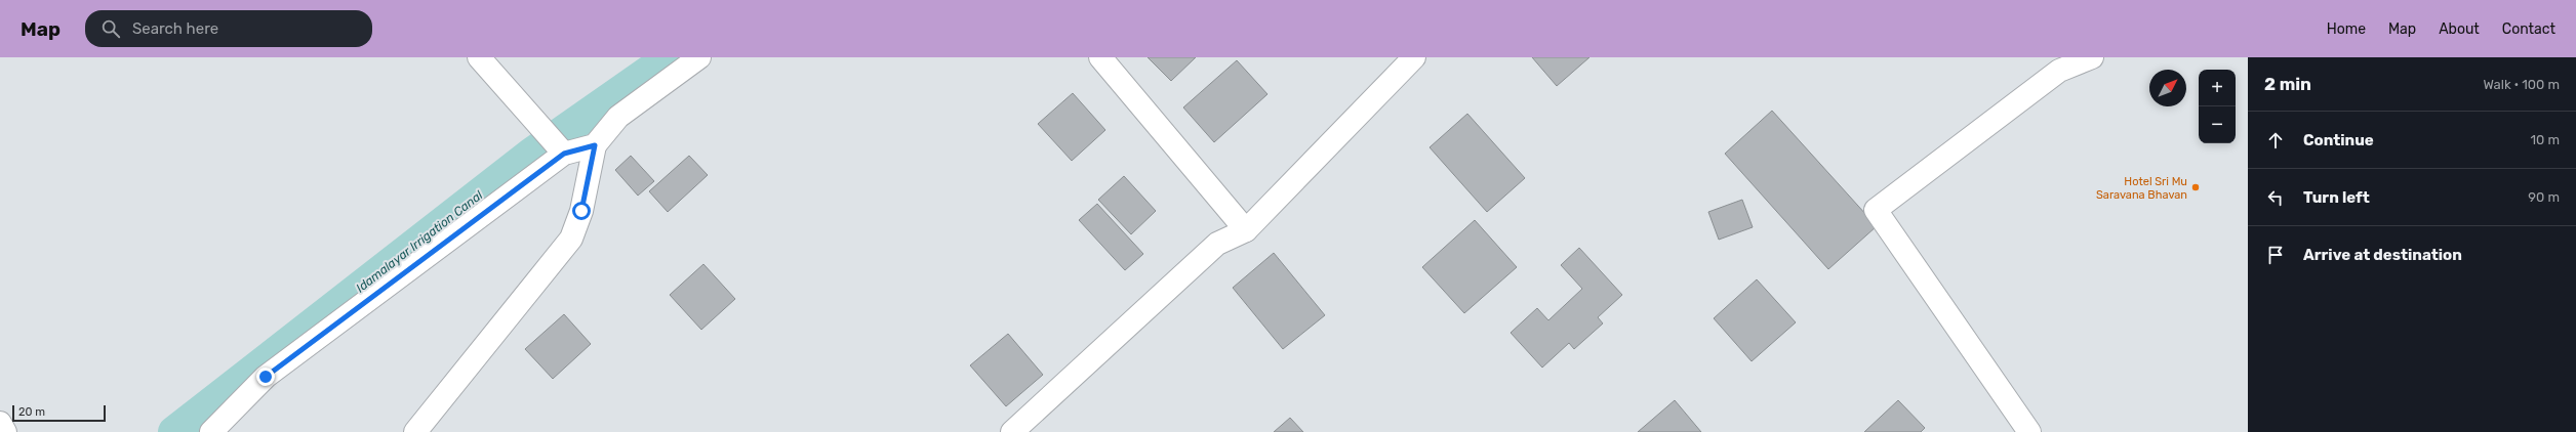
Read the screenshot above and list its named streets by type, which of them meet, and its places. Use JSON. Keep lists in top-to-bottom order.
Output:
{
  "water": ["Idamalayar Irrigation Canal"],
  "places": ["Hotel Sri Mu Saravana Bhavan"],
  "scale_bar": "20 m",
  "north": "top right",
  "page": {
    "header": "Map",
    "search": "Search here",
    "nav": [
      "Home",
      "Map",
      "About",
      "Contact"
    ],
    "heading": ["2 min", "Walk · 100 m"],
    "map_buttons": ["+", "−"],
    "list": [
      ["Continue", "10 m"],
      ["Turn left", "90 m"],
      "Arrive at destination"
    ],
    "scale": "20 m"
  }
}
